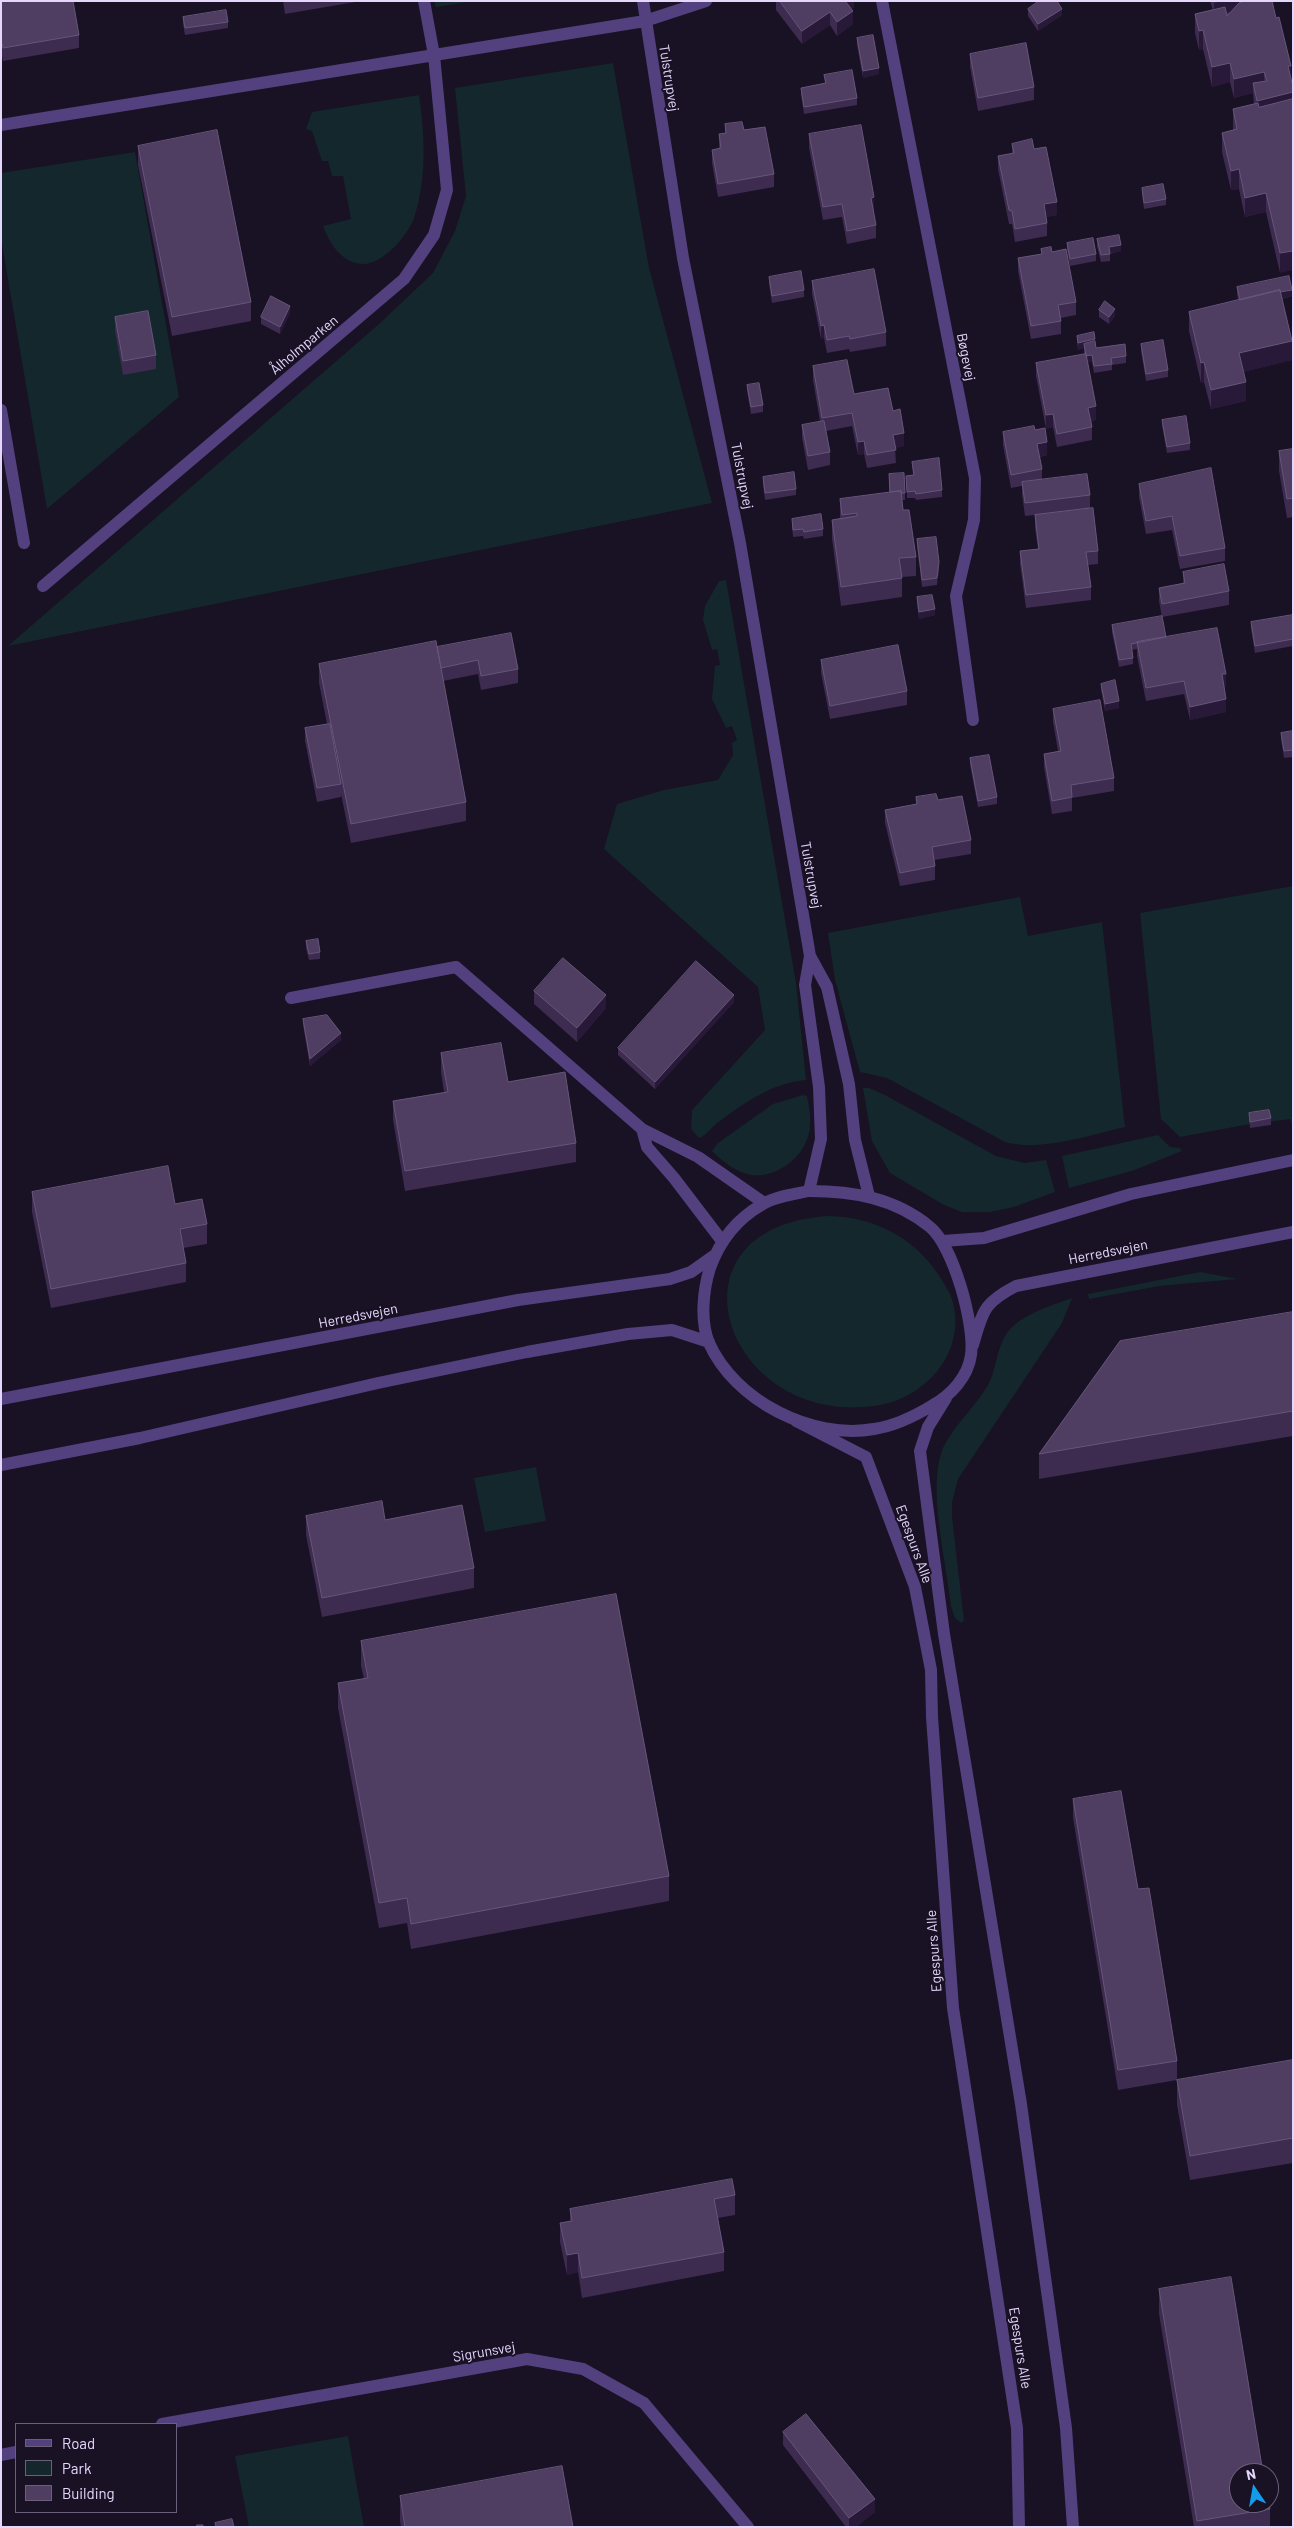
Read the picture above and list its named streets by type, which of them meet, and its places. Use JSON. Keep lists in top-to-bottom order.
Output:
{
  "streets": {
    "street": [
      "Tulstrupvej",
      "Ålholmparken",
      "Bøgevej",
      "Herredsvejen",
      "Egespurs Alle",
      "Sigrunsvej"
    ]
  },
  "crossings": [
    ["Herredsvejen", "Egespurs Alle"]
  ],
  "legend": ["Road", "Park", "Building"],
  "north": "top"
}
